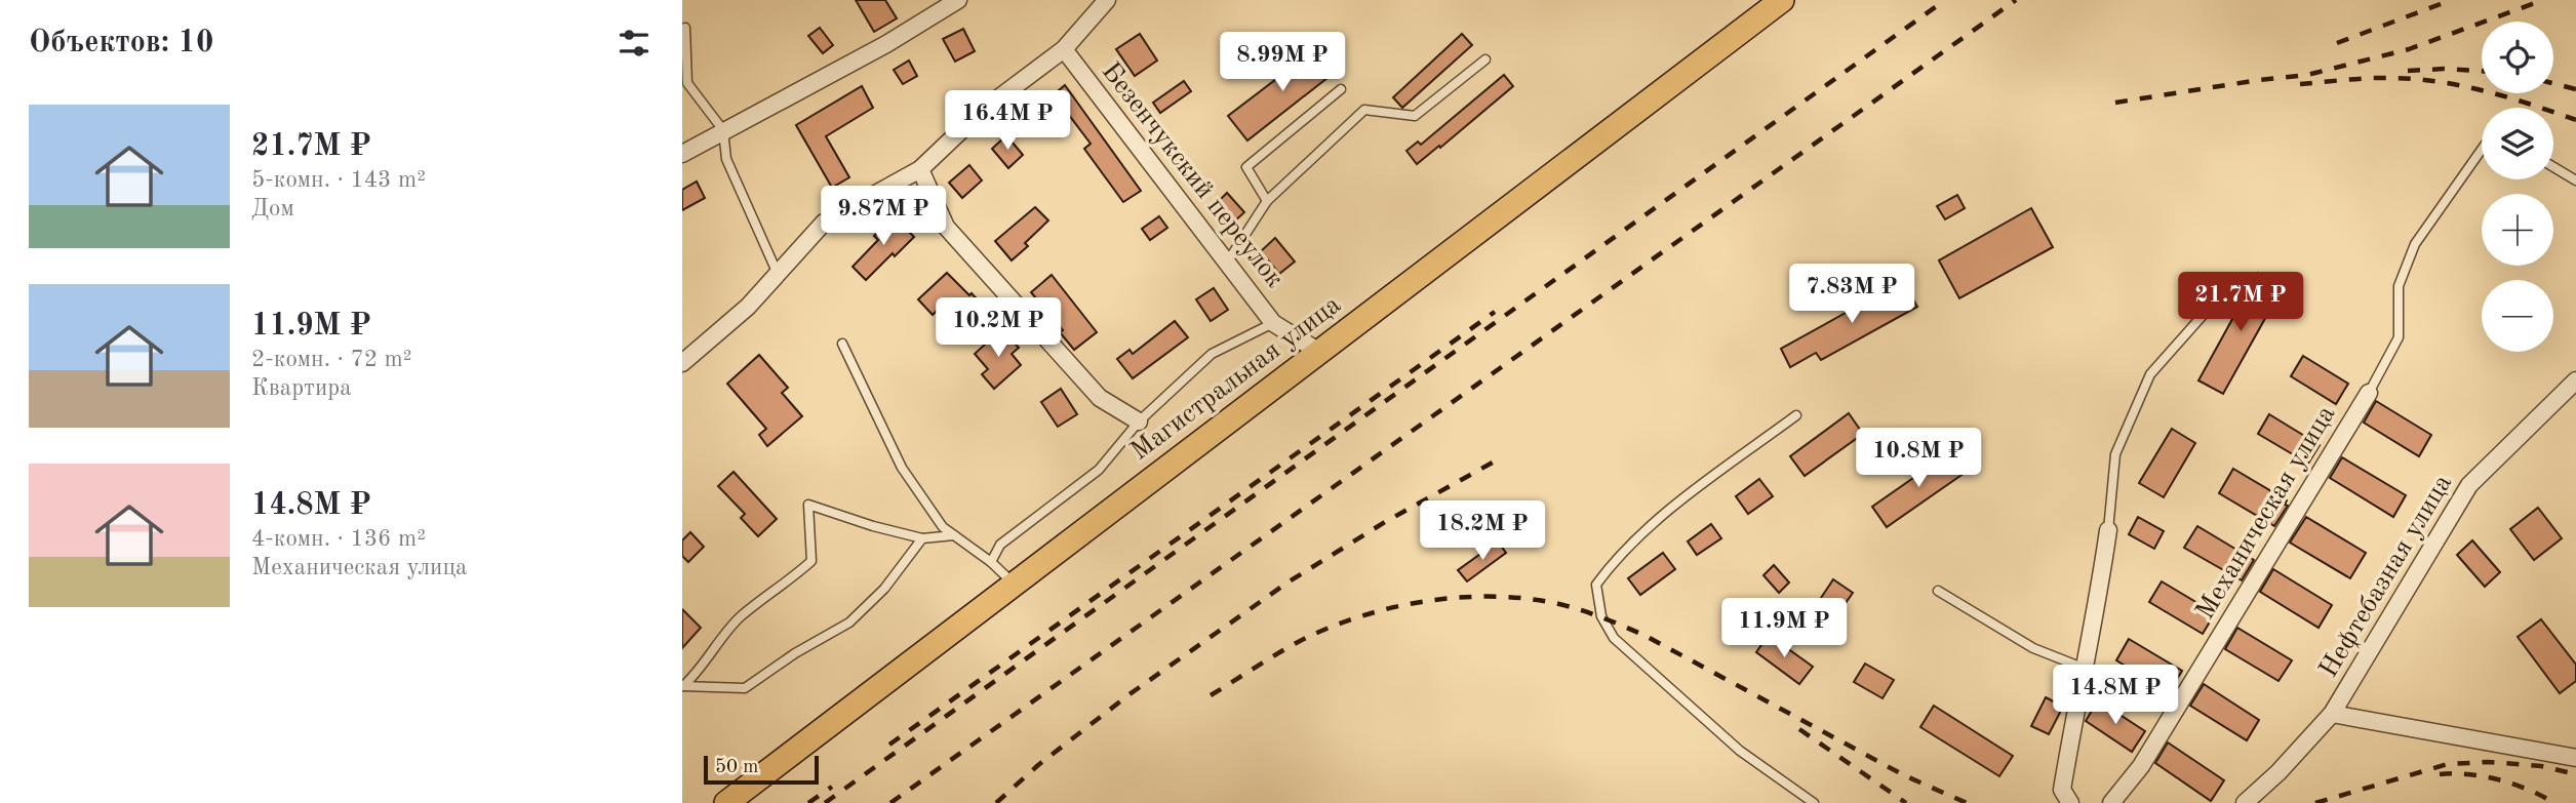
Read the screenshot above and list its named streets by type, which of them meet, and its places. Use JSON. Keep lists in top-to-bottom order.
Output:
{
  "streets": {
    "main road": ["Магистральная улица"],
    "street": ["Безенчукский переулок", "Механическая улица", "Нефтебазная улица"]
  },
  "crossings": [
    ["Безенчукский переулок", "Магистральная улица"]
  ],
  "scale_bar": "50 m",
  "page": {
    "heading": "Объектов: 10",
    "map_buttons": ["+", "−"],
    "price": [
      "8.99M ₽",
      "16.4M ₽",
      "9.87M ₽",
      "7.83M ₽",
      "21.7M ₽",
      "10.2M ₽",
      "10.8M ₽",
      "18.2M ₽",
      "11.9M ₽",
      "14.8M ₽"
    ],
    "list": [
      {
        "name": "21.7M ₽",
        "note": "5-комн. · 143 m² · Дом"
      },
      {
        "name": "11.9M ₽",
        "note": "2-комн. · 72 m² · Квартира"
      },
      {
        "name": "14.8M ₽",
        "note": "4-комн. · 136 m² · Механическая улица"
      }
    ],
    "scale": "50 m"
  }
}
